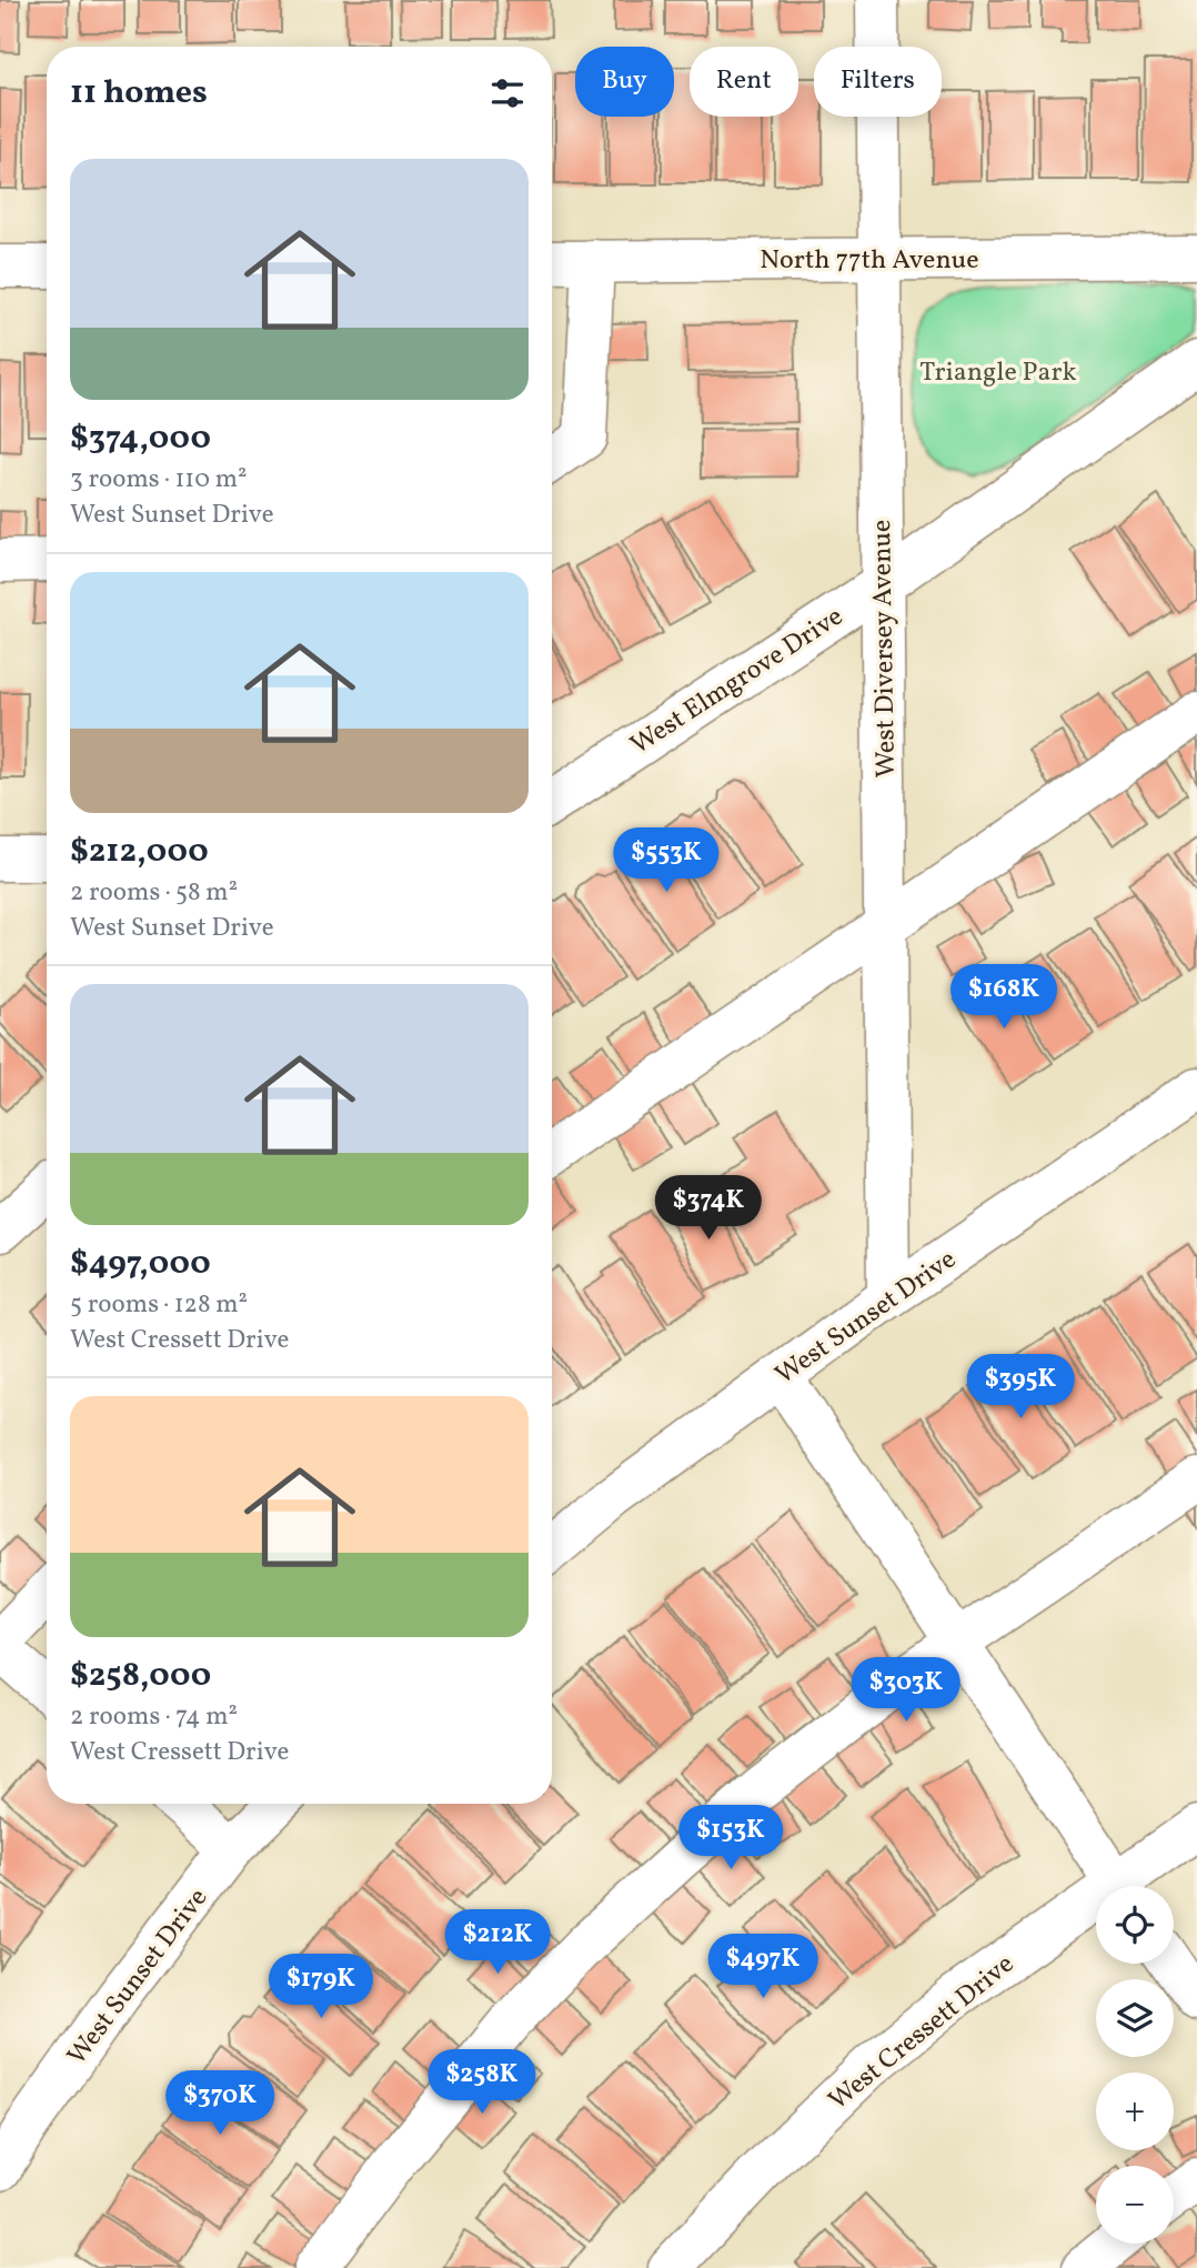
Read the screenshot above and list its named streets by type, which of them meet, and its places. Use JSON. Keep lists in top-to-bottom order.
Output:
{
  "streets": {
    "street": [
      "North 77th Avenue",
      "West Diversey Avenue",
      "West Elmgrove Drive",
      "West Sunset Drive",
      "West Cressett Drive"
    ]
  },
  "crossings": [
    ["North 77th Avenue", "West Diversey Avenue"],
    ["West Diversey Avenue", "West Elmgrove Drive"],
    ["West Diversey Avenue", "West Sunset Drive"]
  ],
  "parks": ["Triangle Park"],
  "page": {
    "chip": ["Buy", "Rent", "Filters"],
    "heading": "11 homes",
    "list": [
      {
        "name": "$374,000",
        "note": "3 rooms · 110 m² · West Sunset Drive"
      },
      {
        "name": "$212,000",
        "note": "2 rooms · 58 m² · West Sunset Drive"
      },
      {
        "name": "$497,000",
        "note": "5 rooms · 128 m² · West Cressett Drive"
      },
      {
        "name": "$258,000",
        "note": "2 rooms · 74 m² · West Cressett Drive"
      }
    ],
    "price": [
      "$553K",
      "$168K",
      "$374K",
      "$395K",
      "$303K",
      "$153K",
      "$212K",
      "$497K",
      "$179K",
      "$258K",
      "$370K"
    ],
    "map_buttons": ["+", "−"]
  }
}
